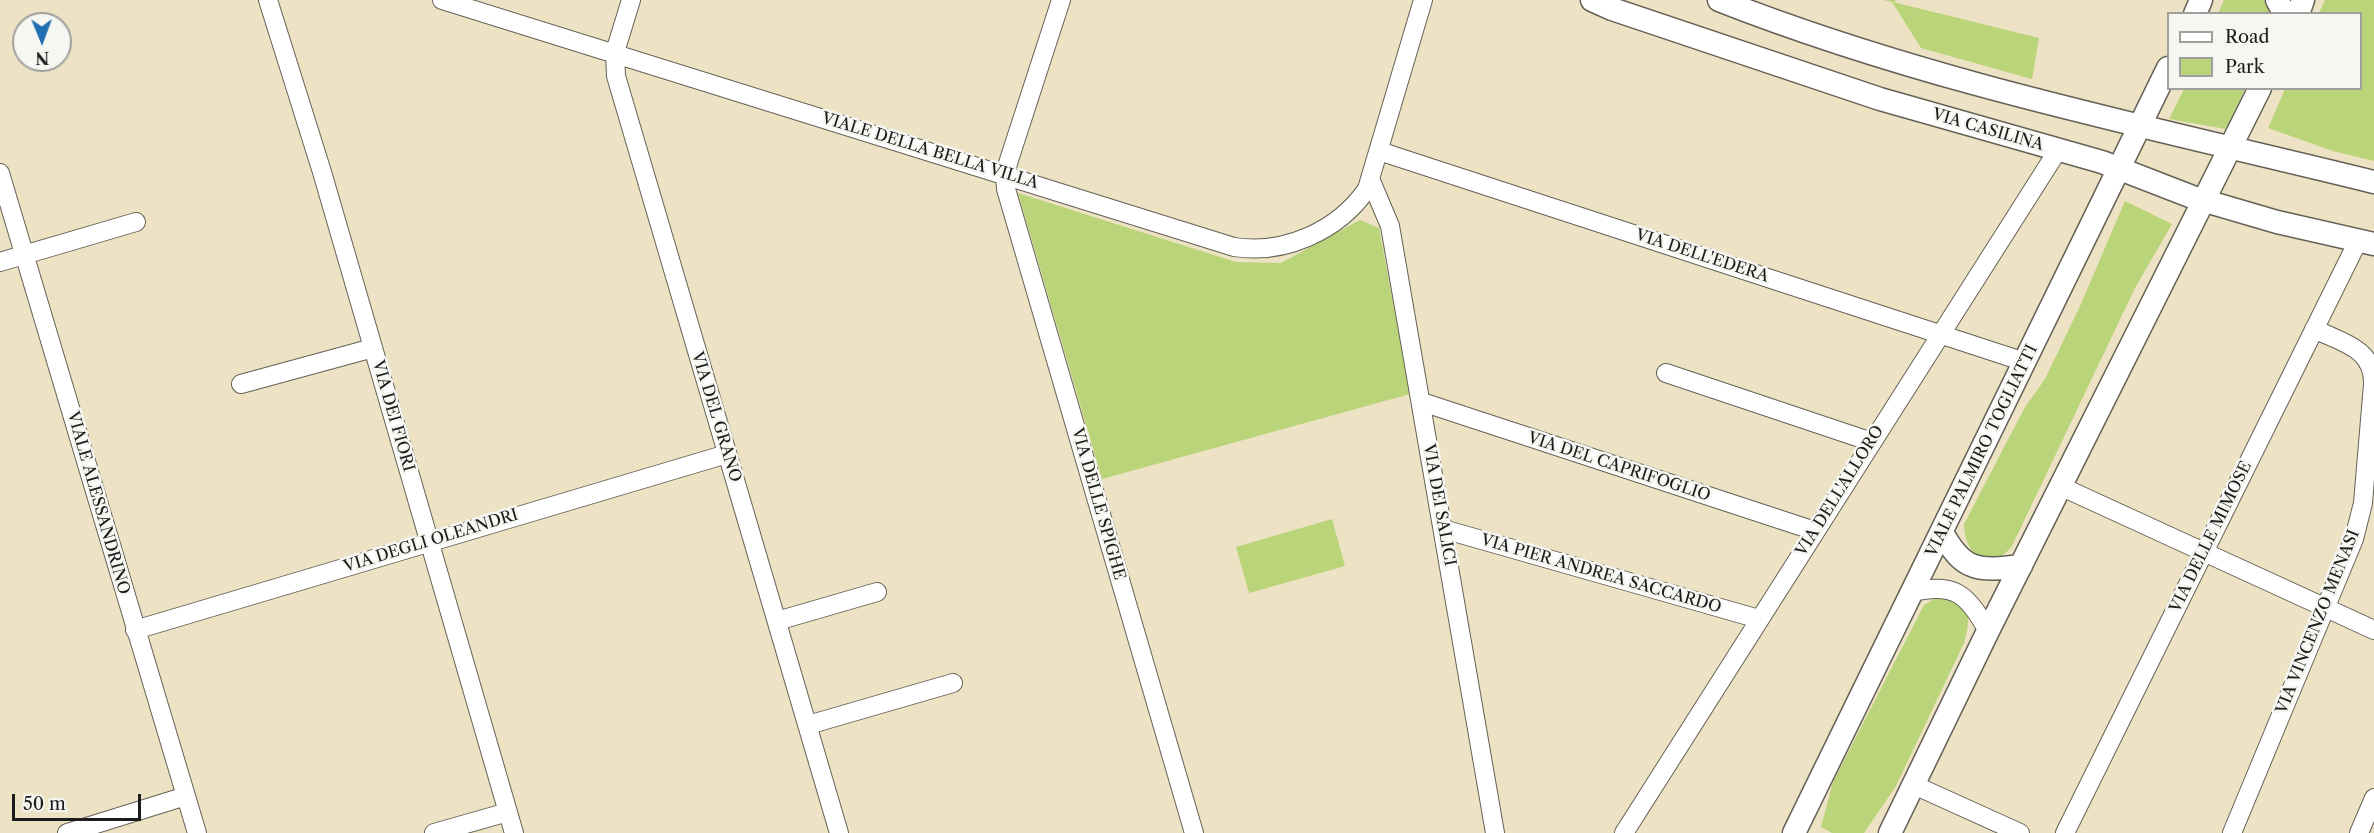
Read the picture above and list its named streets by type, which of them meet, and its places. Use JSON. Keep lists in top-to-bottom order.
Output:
{
  "streets": {
    "main road": ["VIA CASILINA", "VIALE PALMIRO TOGLIATTI"],
    "street": [
      "VIALE DELLA BELLA VILLA",
      "VIA DELL'EDERA",
      "VIA DEI FIORI",
      "VIA DEL GRANO",
      "VIA DEL CAPRIFOGLIO",
      "VIA DELL'ALLORO",
      "VIALE ALESSANDRINO",
      "VIA DELLE SPIGHE",
      "VIA DEI SALICI",
      "VIA DELLE MIMOSE",
      "VIA DEGLI OLEANDRI",
      "VIA PIER ANDREA SACCARDO",
      "VIA VINCENZO MENASI"
    ]
  },
  "crossings": [
    ["VIA CASILINA", "VIALE PALMIRO TOGLIATTI"],
    ["VIA CASILINA", "VIA DELL'ALLORO"],
    ["VIA CASILINA", "VIA DELLE MIMOSE"],
    ["VIALE DELLA BELLA VILLA", "VIA DELL'EDERA"],
    ["VIALE DELLA BELLA VILLA", "VIA DEL GRANO"],
    ["VIALE DELLA BELLA VILLA", "VIA DELLE SPIGHE"],
    ["VIALE DELLA BELLA VILLA", "VIA DEI SALICI"],
    ["VIA DELL'EDERA", "VIALE PALMIRO TOGLIATTI"],
    ["VIA DELL'EDERA", "VIA DELL'ALLORO"],
    ["VIA DEI FIORI", "VIA DEGLI OLEANDRI"],
    ["VIA DEL GRANO", "VIA DEGLI OLEANDRI"],
    ["VIA DEL CAPRIFOGLIO", "VIA DELL'ALLORO"],
    ["VIA DEL CAPRIFOGLIO", "VIA DEI SALICI"],
    ["VIA DELL'ALLORO", "VIA PIER ANDREA SACCARDO"],
    ["VIALE ALESSANDRINO", "VIA DEGLI OLEANDRI"],
    ["VIA DEI SALICI", "VIA PIER ANDREA SACCARDO"],
    ["VIA DELLE MIMOSE", "VIA VINCENZO MENASI"]
  ],
  "legend": ["Road", "Park"],
  "scale_bar": "50 m",
  "north": "bottom"
}
